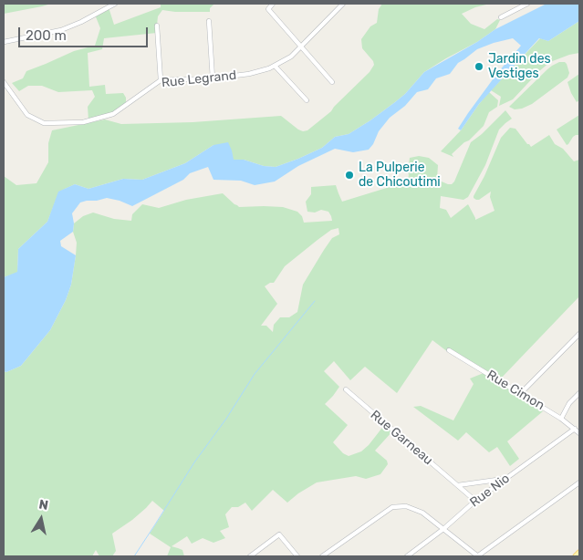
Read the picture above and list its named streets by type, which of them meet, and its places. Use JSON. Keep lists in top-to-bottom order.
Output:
{
  "streets": {
    "street": [
      "Rue Legrand",
      "Rue Cimon",
      "Rue Garneau",
      "Rue Nio"
    ]
  },
  "crossings": [
    ["Rue Cimon", "Rue Nio"],
    ["Rue Garneau", "Rue Nio"]
  ],
  "places": ["Jardin des Vestiges", "La Pulperie de Chicoutimi"],
  "scale_bar": "200 m",
  "north": "top"
}
